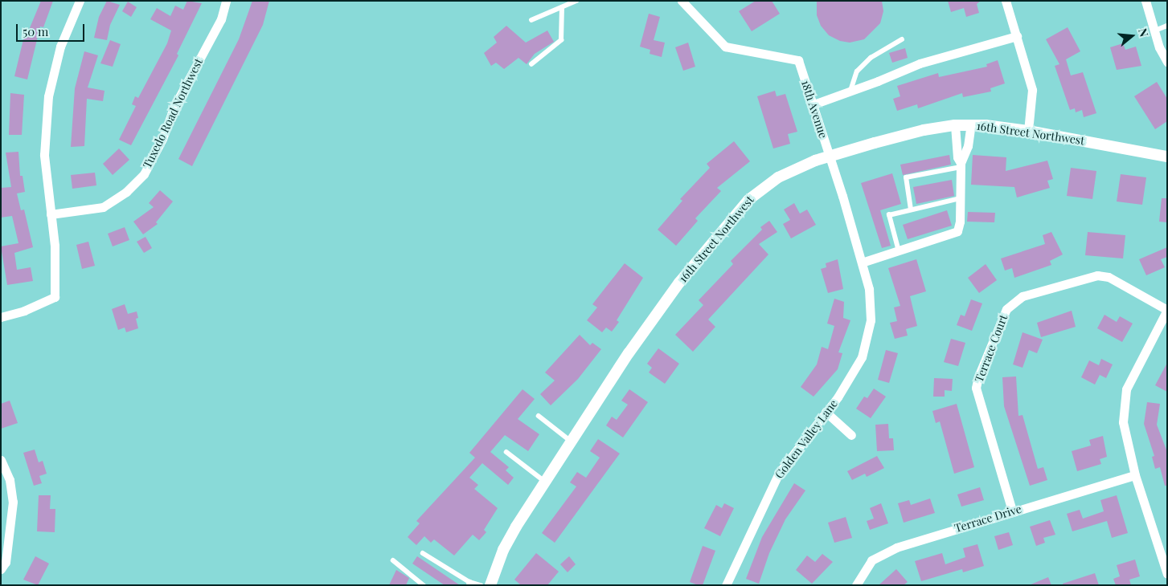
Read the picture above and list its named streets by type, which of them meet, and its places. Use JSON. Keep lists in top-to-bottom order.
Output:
{
  "streets": {
    "street": [
      "18th Avenue",
      "Tuxedo Road Northwest",
      "16th Street Northwest",
      "Terrace Court",
      "Golden Valley Lane",
      "Terrace Drive"
    ]
  },
  "crossings": [
    ["18th Avenue", "16th Street Northwest"],
    ["18th Avenue", "Golden Valley Lane"],
    ["Terrace Court", "Terrace Drive"]
  ],
  "scale_bar": "50 m",
  "north": "right"
}
